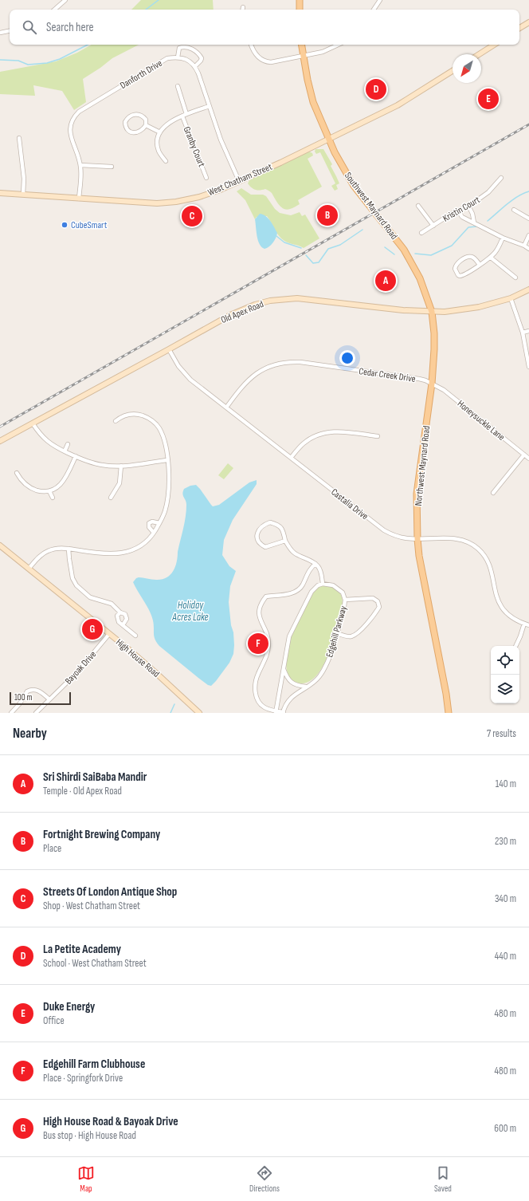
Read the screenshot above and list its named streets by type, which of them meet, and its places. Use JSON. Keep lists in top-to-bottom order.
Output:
{
  "streets": {
    "main road": [
      "West Chatham Street",
      "Southwest Maynard Road",
      "Old Apex Road",
      "Northwest Maynard Road",
      "High House Road"
    ],
    "street": [
      "Danforth Drive",
      "Granby Court",
      "Kristin Court",
      "Cedar Creek Drive",
      "Honeysuckle Lane",
      "Castalia Drive",
      "Edgehill Parkway",
      "Bayoak Drive"
    ]
  },
  "crossings": [
    ["Danforth Drive", "West Chatham Street"],
    ["West Chatham Street", "Southwest Maynard Road"],
    ["Southwest Maynard Road", "Old Apex Road"],
    ["Southwest Maynard Road", "Northwest Maynard Road"],
    ["Old Apex Road", "Northwest Maynard Road"],
    ["Old Apex Road", "Castalia Drive"],
    ["Cedar Creek Drive", "Honeysuckle Lane"],
    ["Cedar Creek Drive", "Northwest Maynard Road"],
    ["Cedar Creek Drive", "Castalia Drive"],
    ["Honeysuckle Lane", "Northwest Maynard Road"],
    ["Northwest Maynard Road", "Castalia Drive"],
    ["High House Road", "Bayoak Drive"]
  ],
  "water": ["Holiday Acres Lake"],
  "places": ["CubeSmart"],
  "scale_bar": "100 m",
  "north": "bottom left",
  "page": {
    "search": "Search here",
    "pins": [
      "D",
      "E",
      "B",
      "C",
      "A",
      "G",
      "F"
    ],
    "scale": "100 m",
    "heading": ["Nearby", "7 results"],
    "list": [
      {
        "mark": "A",
        "name": "Sri Shirdi SaiBaba Mandir",
        "note": "Temple · Old Apex Road",
        "value": "140 m"
      },
      {
        "mark": "B",
        "name": "Fortnight Brewing Company",
        "note": "Place",
        "value": "230 m"
      },
      {
        "mark": "C",
        "name": "Streets Of London Antique Shop",
        "note": "Shop · West Chatham Street",
        "value": "340 m"
      },
      {
        "mark": "D",
        "name": "La Petite Academy",
        "note": "School · West Chatham Street",
        "value": "440 m"
      },
      {
        "mark": "E",
        "name": "Duke Energy",
        "note": "Office",
        "value": "480 m"
      },
      {
        "mark": "F",
        "name": "Edgehill Farm Clubhouse",
        "note": "Place · Springfork Drive",
        "value": "480 m"
      },
      {
        "mark": "G",
        "name": "High House Road & Bayoak Drive",
        "note": "Bus stop · High House Road",
        "value": "600 m"
      }
    ],
    "nav": ["Map", "Directions", "Saved"]
  }
}
